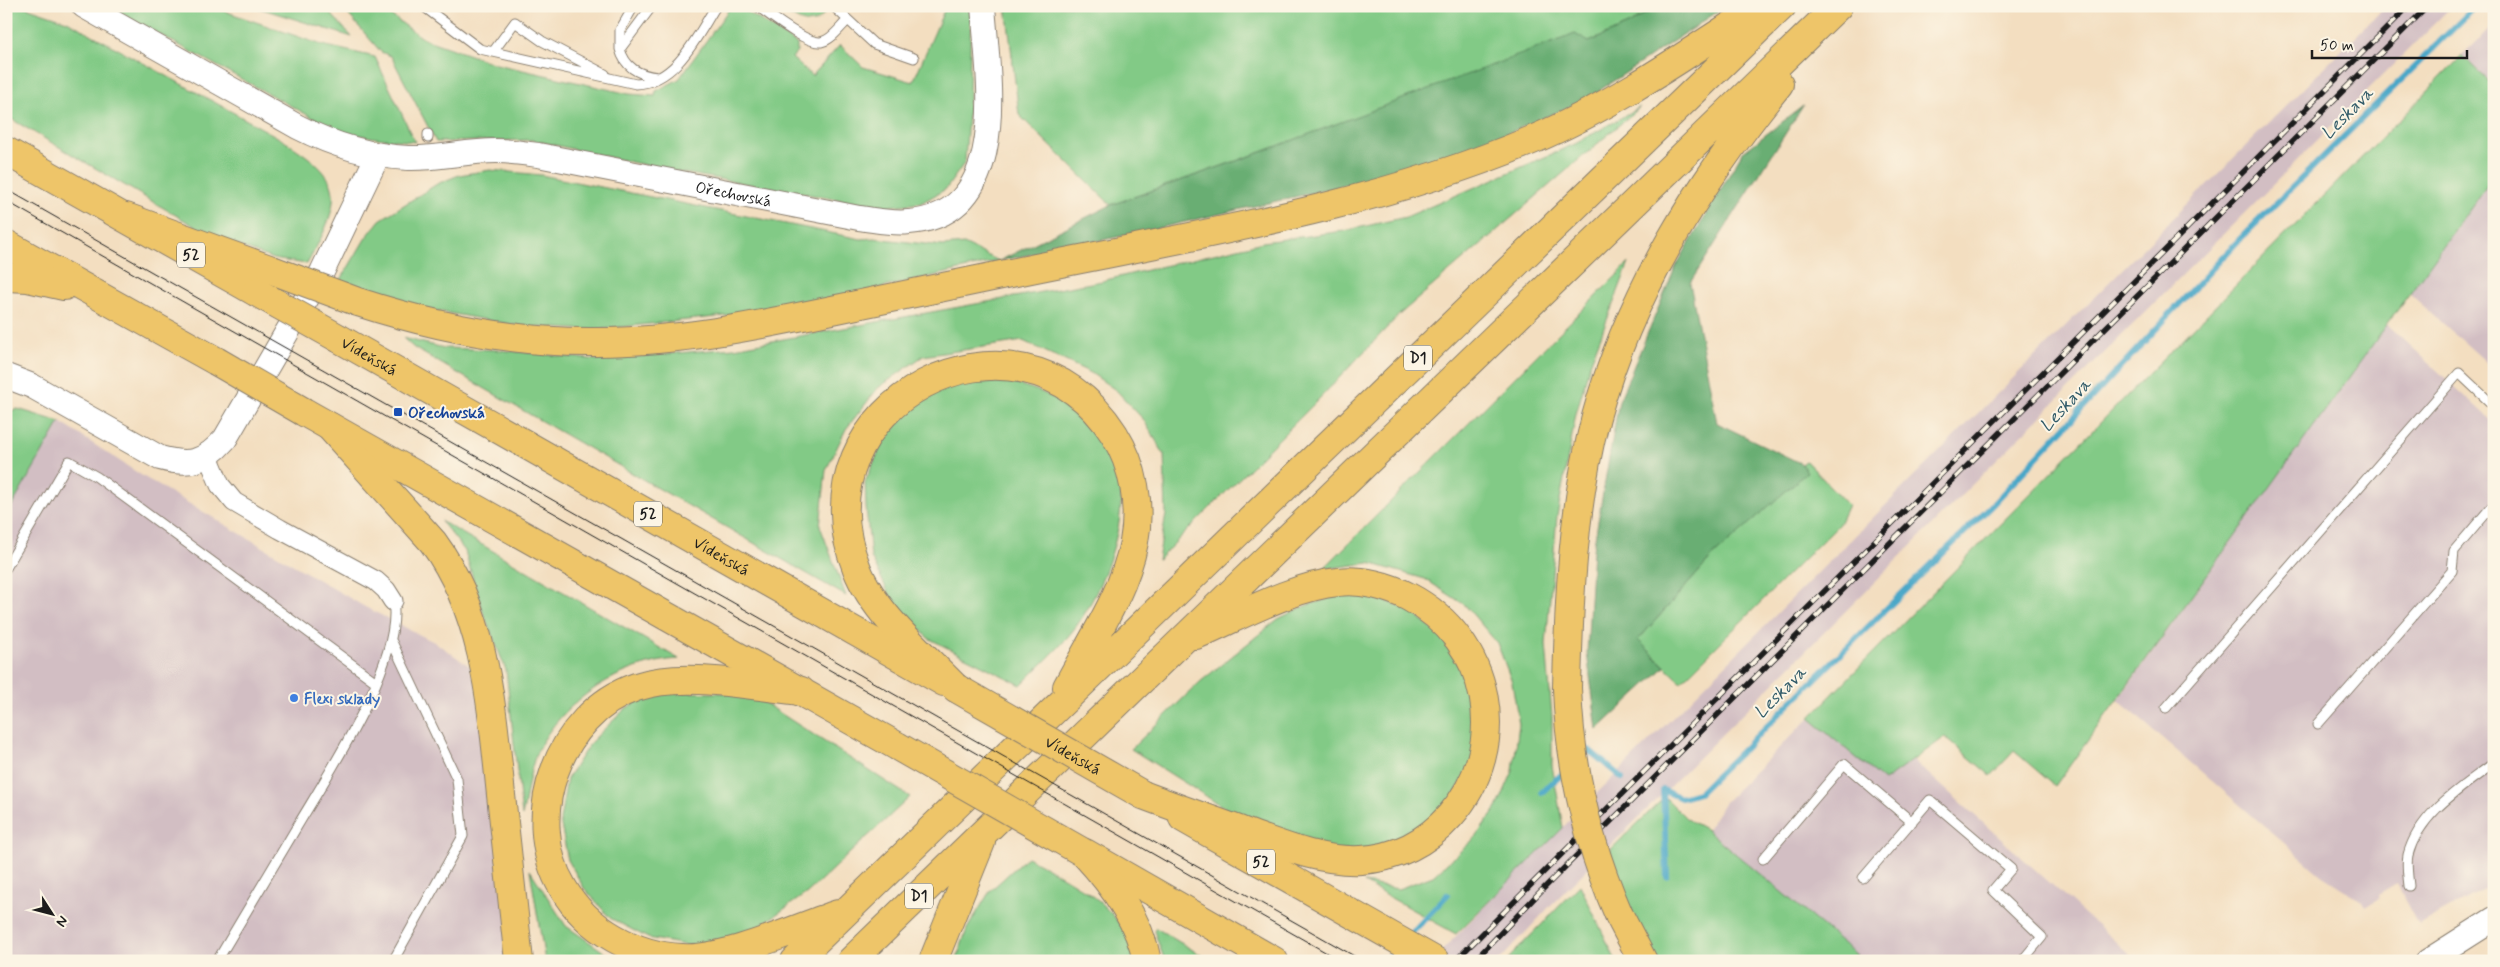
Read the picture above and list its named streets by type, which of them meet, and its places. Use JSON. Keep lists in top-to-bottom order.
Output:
{
  "streets": {
    "highway": ["52", "Vídeňská", "D1"],
    "street": ["Ořechovská"]
  },
  "water": ["Leskava"],
  "places": {
    "transit": ["Ořechovská"],
    "other": ["Flexi sklady"]
  },
  "scale_bar": "50 m",
  "north": "bottom right"
}
